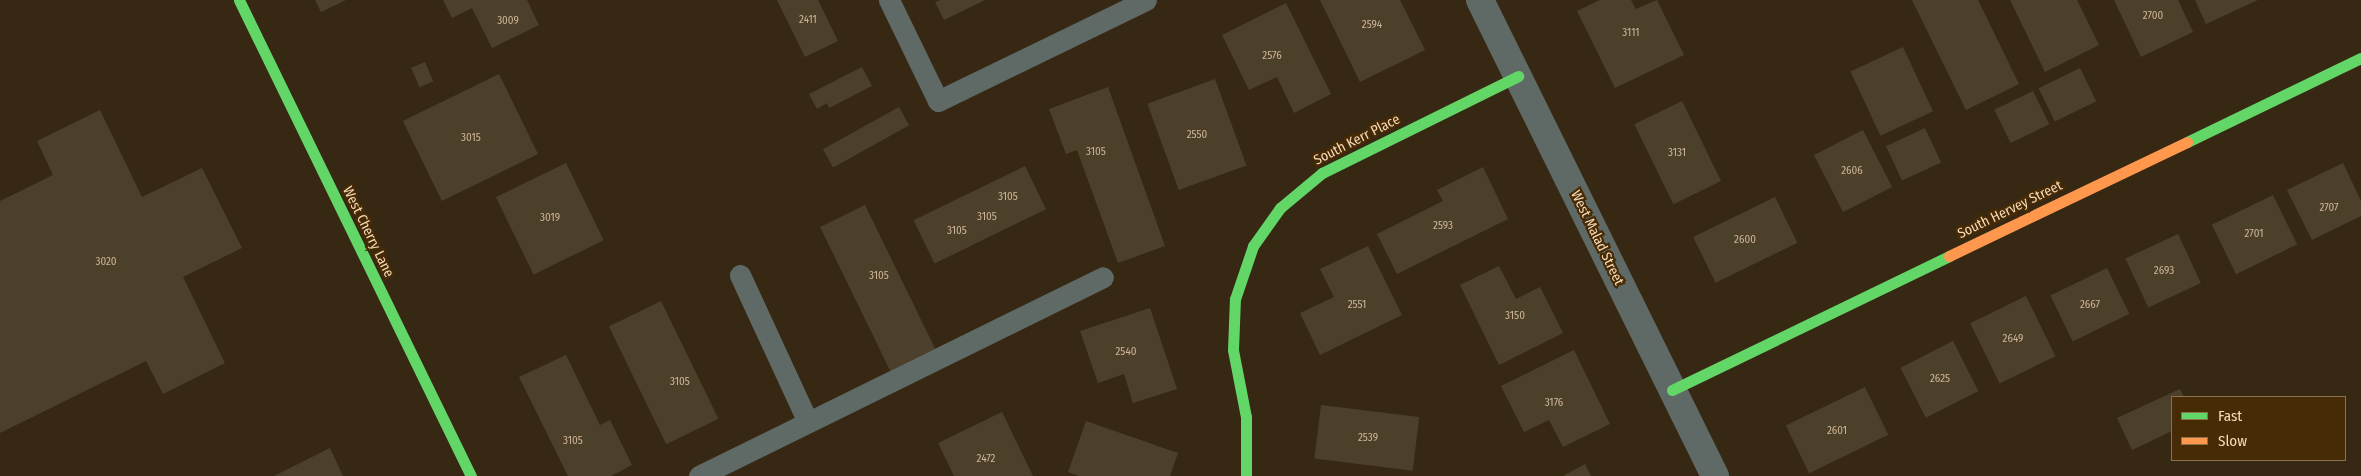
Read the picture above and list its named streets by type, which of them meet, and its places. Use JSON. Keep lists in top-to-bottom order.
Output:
{
  "streets": {
    "street": [
      "South Kerr Place",
      "South Hervey Street",
      "West Cherry Lane",
      "West Malad Street"
    ]
  },
  "crossings": [
    ["South Kerr Place", "West Malad Street"],
    ["South Hervey Street", "West Malad Street"]
  ],
  "house_numbers": [
    "2700",
    "2411",
    "3009",
    "2594",
    "3111",
    "2576",
    "2550",
    "3015",
    "3105",
    "3131",
    "2606",
    "3105",
    "2707",
    "3105",
    "3019",
    "2593",
    "3105",
    "2701",
    "2600",
    "3020",
    "2693",
    "3105",
    "2551",
    "2667",
    "3150",
    "2649",
    "2540",
    "2625",
    "3105",
    "3176",
    "2601",
    "2539",
    "3105",
    "2472"
  ],
  "legend": ["Fast", "Slow"]
}
